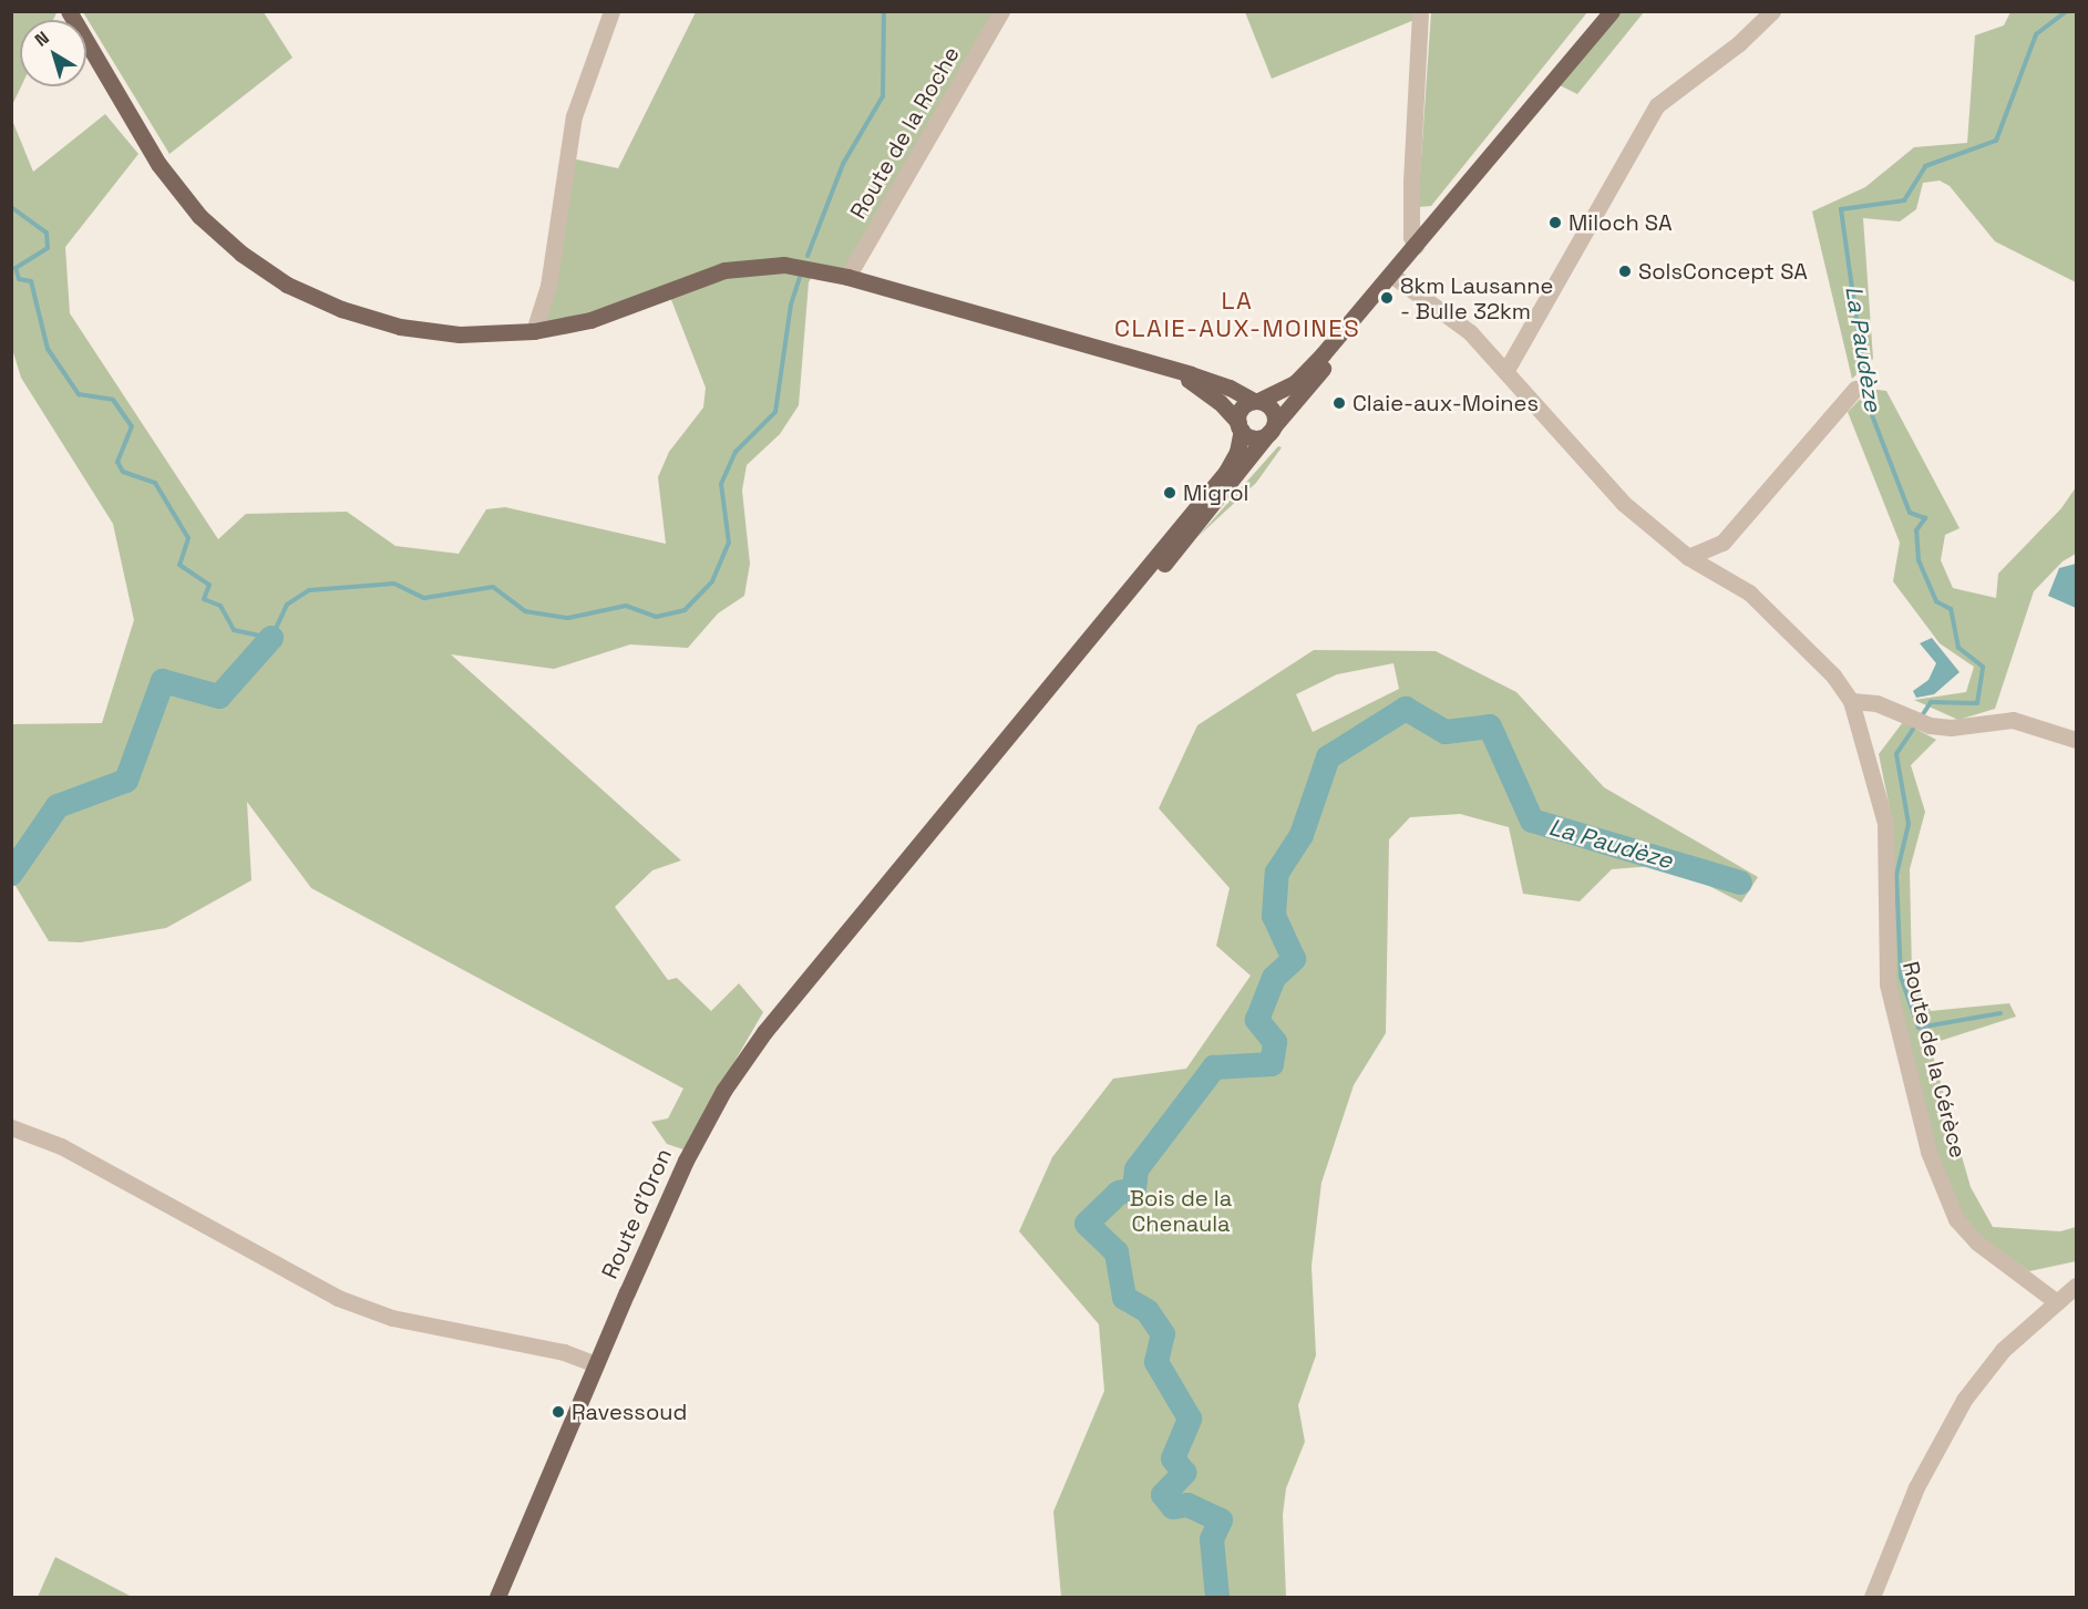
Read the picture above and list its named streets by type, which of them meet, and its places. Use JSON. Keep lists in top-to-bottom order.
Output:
{
  "streets": {
    "main road": ["Route d'Oron"],
    "street": ["Route de la Roche", "Route de la Cérèce"]
  },
  "districts": ["LA CLAIE-AUX-MOINES"],
  "water": ["La Paudèze"],
  "parks": ["Bois de la Chenaula"],
  "places": [
    "Miloch SA",
    "SolsConcept SA",
    "8km Lausanne - Bulle 32km",
    "Claie-aux-Moines",
    "Migrol",
    "Ravessoud"
  ],
  "north": "top left"
}
